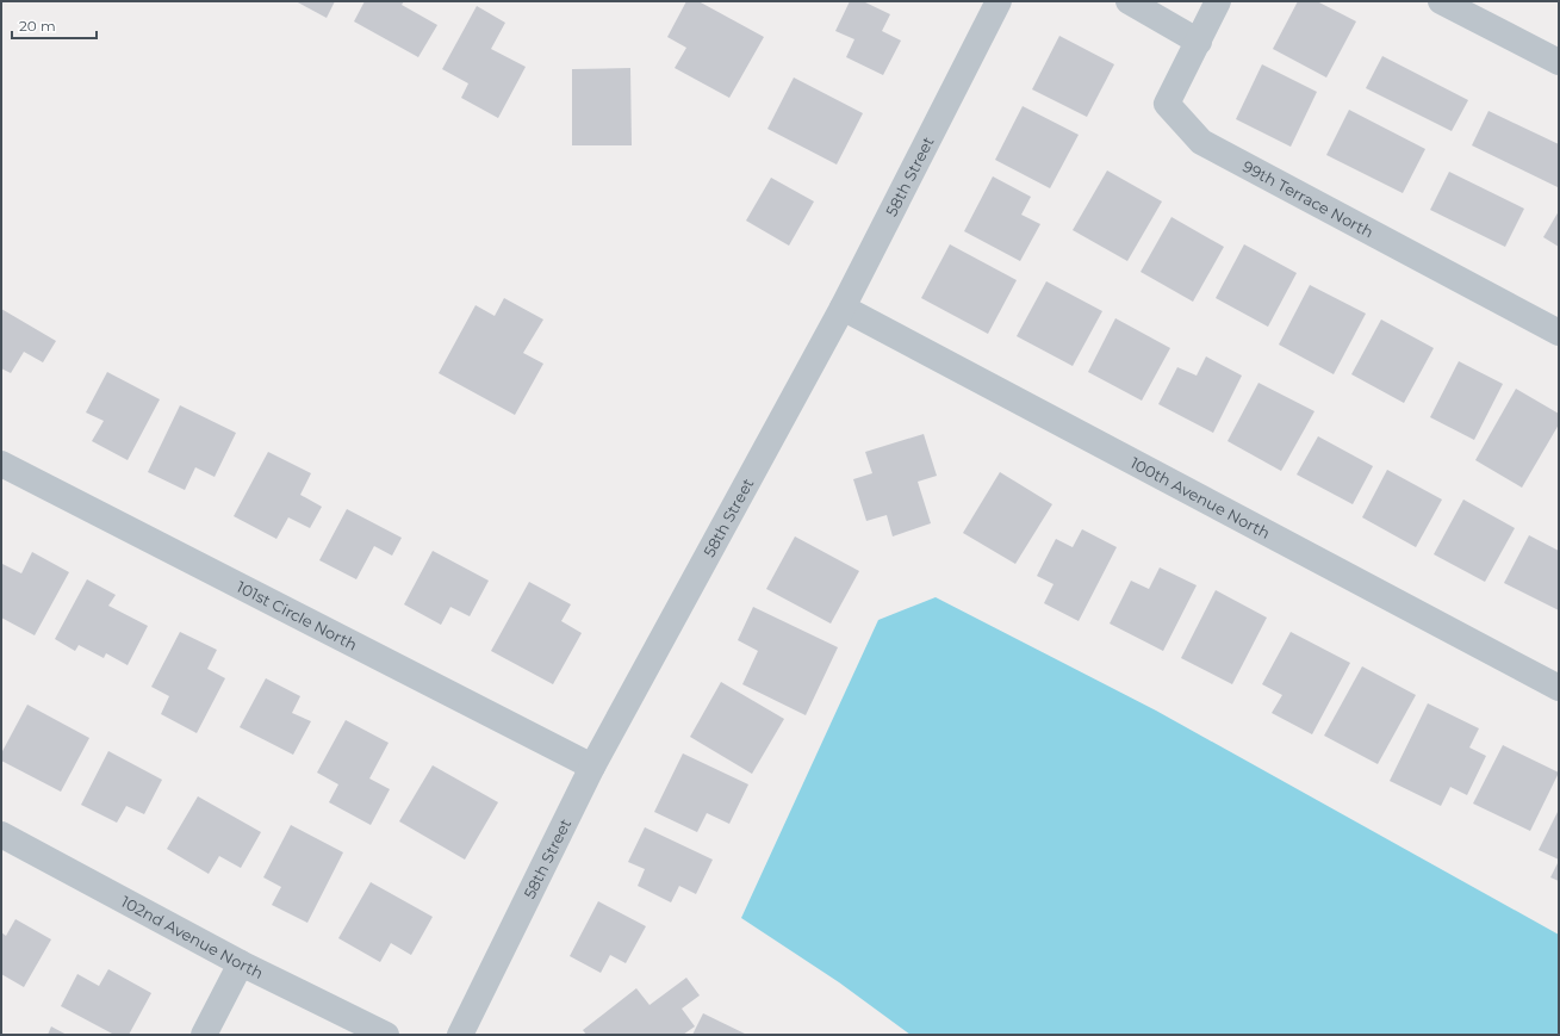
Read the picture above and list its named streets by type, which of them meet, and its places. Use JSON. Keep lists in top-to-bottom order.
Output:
{
  "streets": {
    "street": [
      "58th Street",
      "99th Terrace North",
      "100th Avenue North",
      "101st Circle North",
      "102nd Avenue North"
    ]
  },
  "crossings": [
    ["58th Street", "100th Avenue North"],
    ["58th Street", "101st Circle North"]
  ],
  "scale_bar": "20 m"
}
